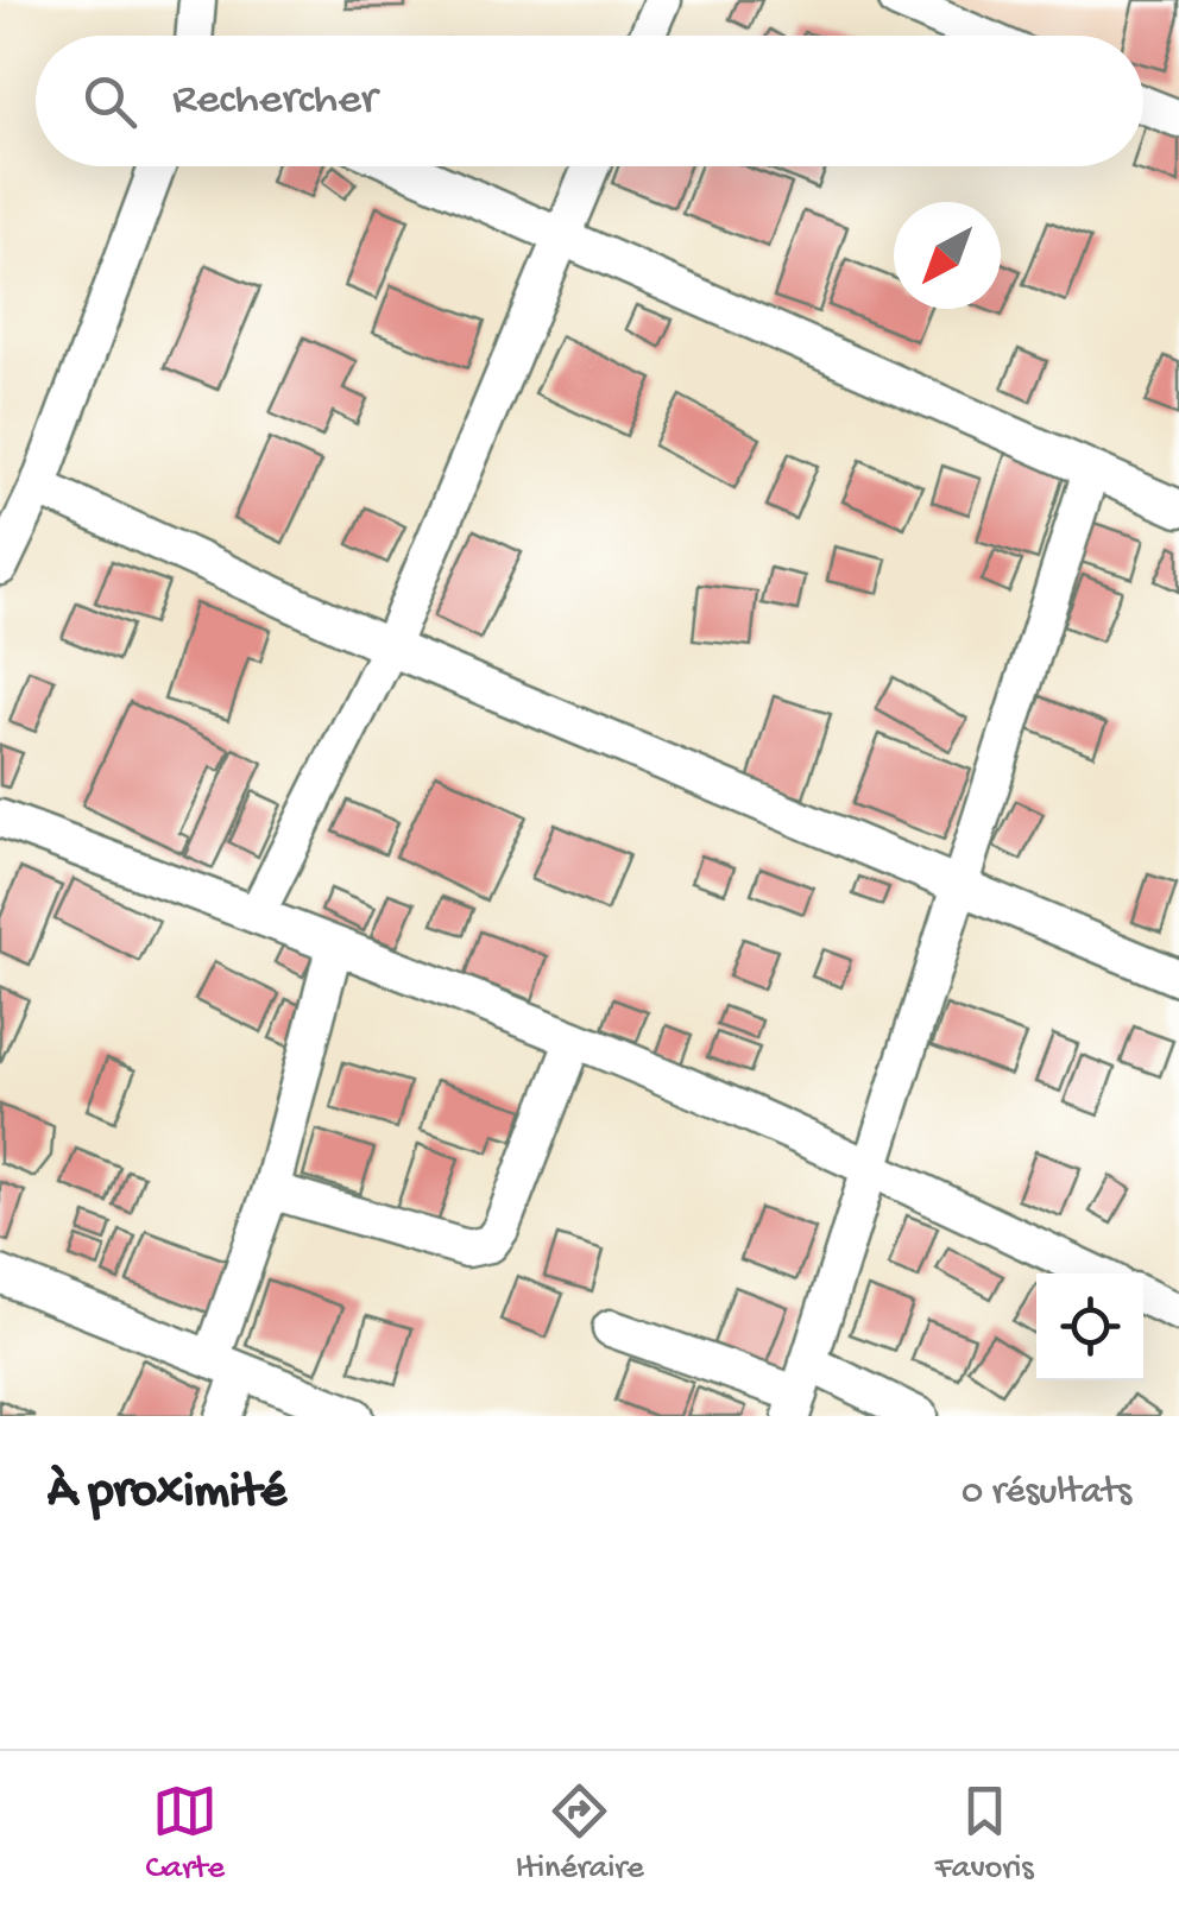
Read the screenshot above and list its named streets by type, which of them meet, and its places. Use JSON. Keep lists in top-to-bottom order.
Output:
{
  "north": "bottom left",
  "page": {
    "search": "Rechercher",
    "heading": ["À proximité", "0 résultats"],
    "nav": ["Carte", "Itinéraire", "Favoris"]
  }
}
